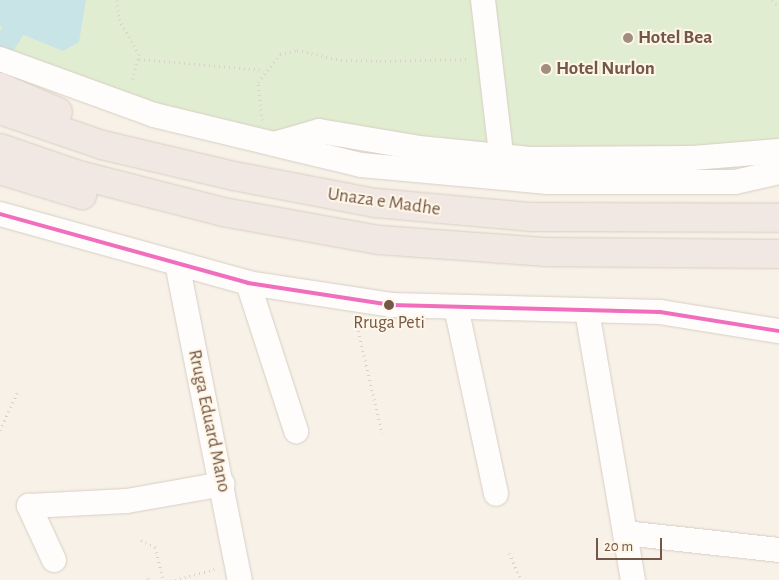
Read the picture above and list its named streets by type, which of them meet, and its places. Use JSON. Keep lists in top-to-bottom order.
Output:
{
  "streets": {
    "highway": ["Unaza e Madhe"],
    "street": ["Rruga Eduard Mano"]
  },
  "places": ["Hotel Bea", "Hotel Nurlon", "Rruga Peti"],
  "scale_bar": "20 m"
}
